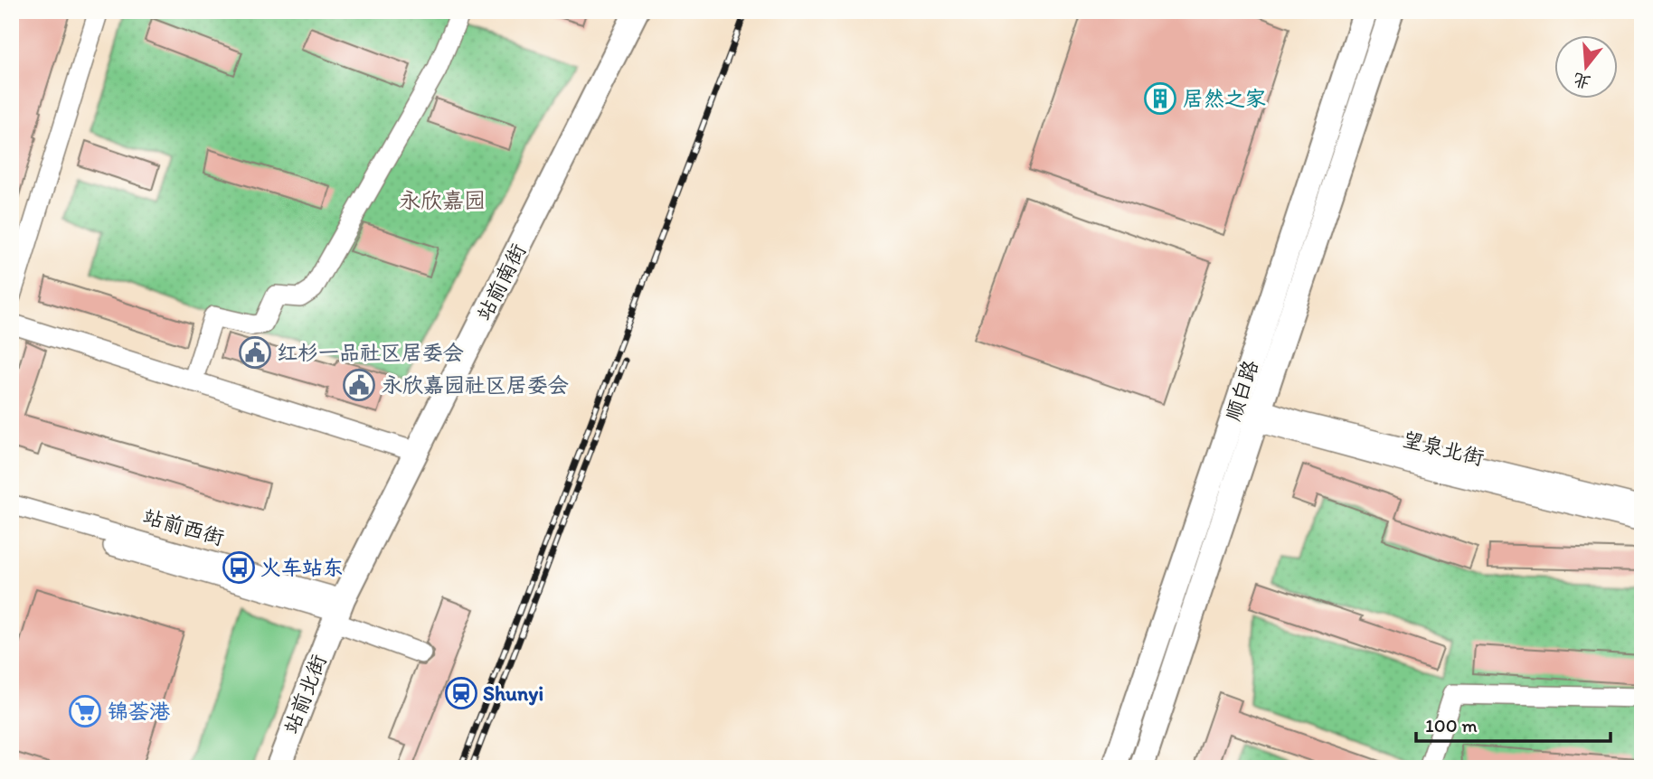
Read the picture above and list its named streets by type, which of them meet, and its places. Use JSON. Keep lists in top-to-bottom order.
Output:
{
  "streets": {
    "main road": ["站前南街", "顺白路", "站前北街"],
    "street": ["望泉北街", "站前西街"]
  },
  "crossings": [
    ["站前南街", "站前西街"],
    ["站前南街", "站前北街"],
    ["顺白路", "望泉北街"],
    ["站前西街", "站前北街"]
  ],
  "districts": ["永欣嘉园"],
  "places": {
    "building": ["居然之家"],
    "public building": ["红杉一品社区居委会", "永欣嘉园社区居委会"],
    "bus stop": ["火车站东"],
    "station": ["Shunyi"],
    "supermarket": ["锦荟港"]
  },
  "scale_bar": "100 m",
  "north": "bottom"
}
